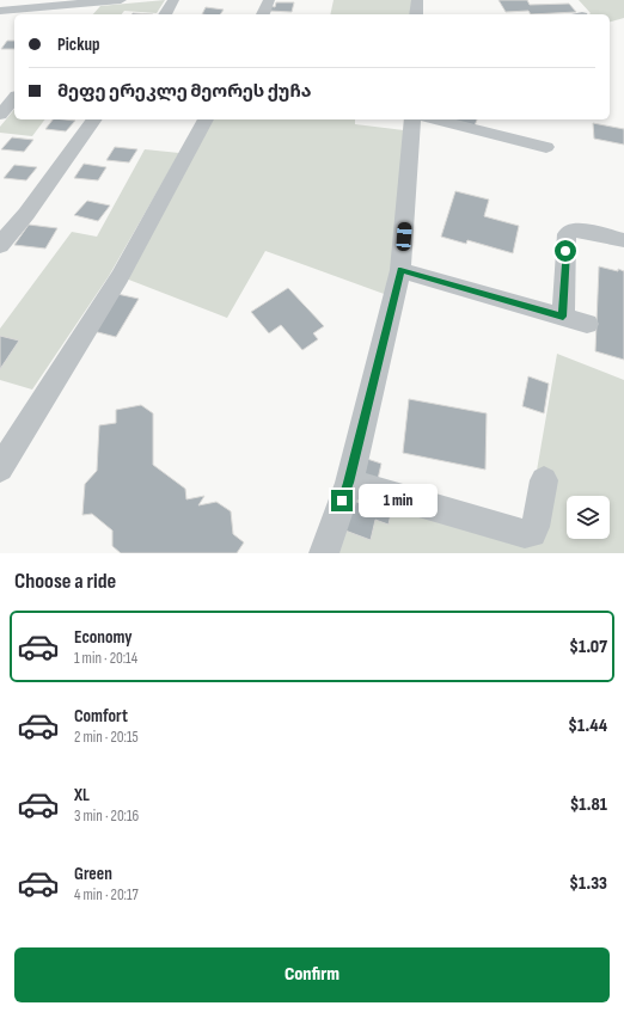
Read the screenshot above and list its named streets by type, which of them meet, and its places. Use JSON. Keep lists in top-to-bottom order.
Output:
{
  "page": {
    "banner": ["Pickup", "მეფე ერეკლე მეორეს ქუჩა"],
    "bubble": "1 min",
    "heading": "Choose a ride",
    "list": [
      {
        "name": "Economy",
        "note": "1 min · 20:14",
        "value": "$1.07"
      },
      {
        "name": "Comfort",
        "note": "2 min · 20:15",
        "value": "$1.44"
      },
      {
        "name": "XL",
        "note": "3 min · 20:16",
        "value": "$1.81"
      },
      {
        "name": "Green",
        "note": "4 min · 20:17",
        "value": "$1.33"
      }
    ],
    "buttons": "Confirm"
  }
}
